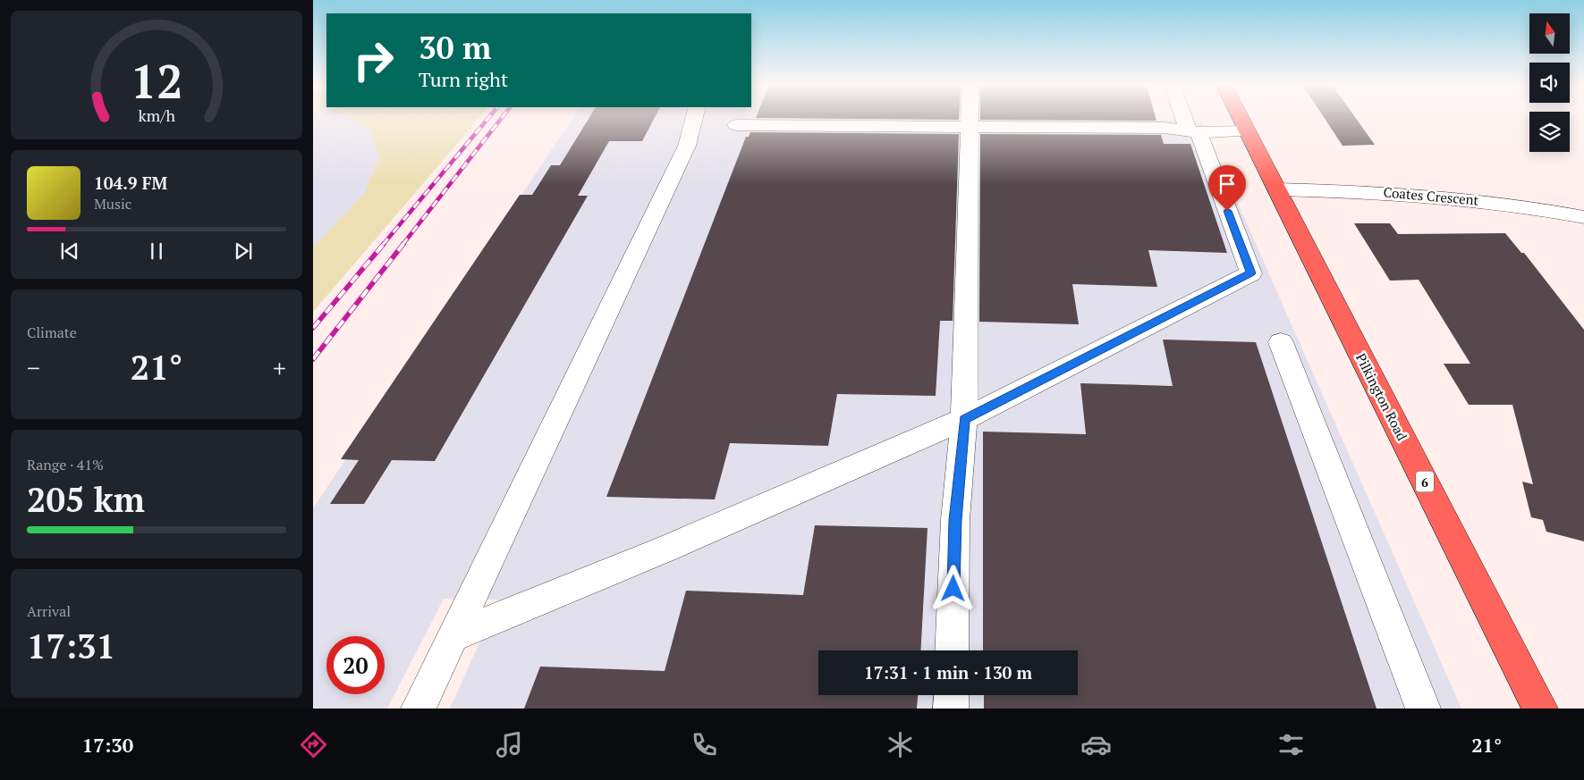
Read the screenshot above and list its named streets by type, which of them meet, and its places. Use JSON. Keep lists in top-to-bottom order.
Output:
{
  "streets": {
    "main road": ["Pilkington Road", "6"],
    "street": ["Coates Crescent"]
  },
  "crossings": [
    ["Coates Crescent", "Pilkington Road"]
  ],
  "north": "top",
  "page": {
    "turn": ["30 m", "Turn right"],
    "song": ["104.9 FM", "Music"],
    "tile": [
      "Climate",
      ["Range · 41%", "205 km"],
      ["Arrival", "17:31"]
    ],
    "heat": ["−", "21°", "+"],
    "limit": "20",
    "trip": "17:31 · 1 min · 130 m",
    "tabs": ["17:30", "21°"],
    "gauge": ["12", "km/h"]
  }
}
